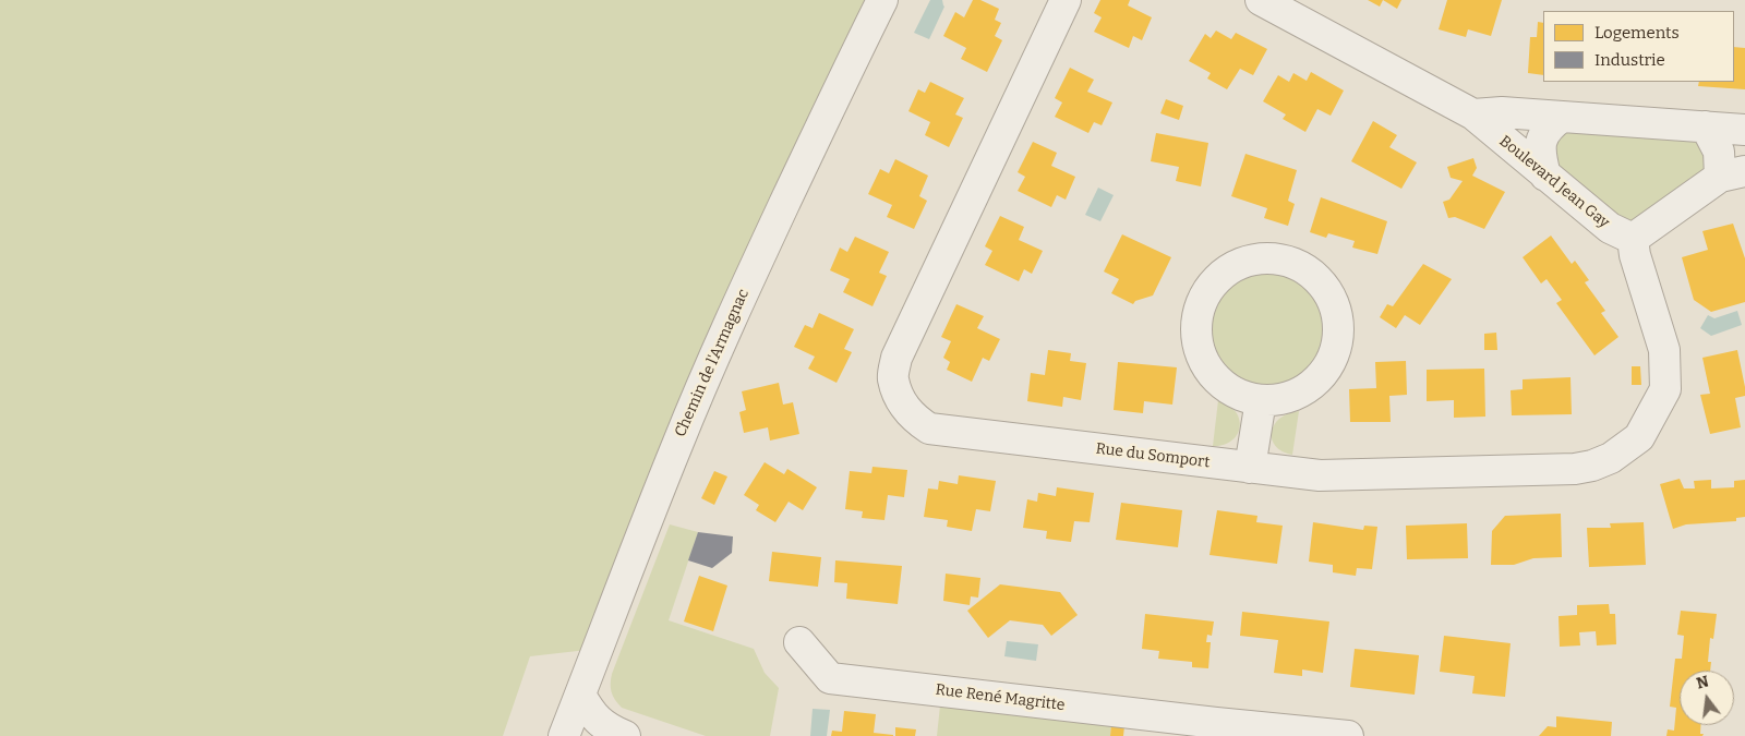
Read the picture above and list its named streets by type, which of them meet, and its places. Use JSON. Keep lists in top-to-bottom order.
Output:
{
  "streets": {
    "street": [
      "Boulevard Jean Gay",
      "Chemin de l'Armagnac",
      "Rue du Somport",
      "Rue René Magritte"
    ]
  },
  "crossings": [
    ["Boulevard Jean Gay", "Rue du Somport"]
  ],
  "legend": ["Logements", "Industrie"],
  "north": "top"
}
